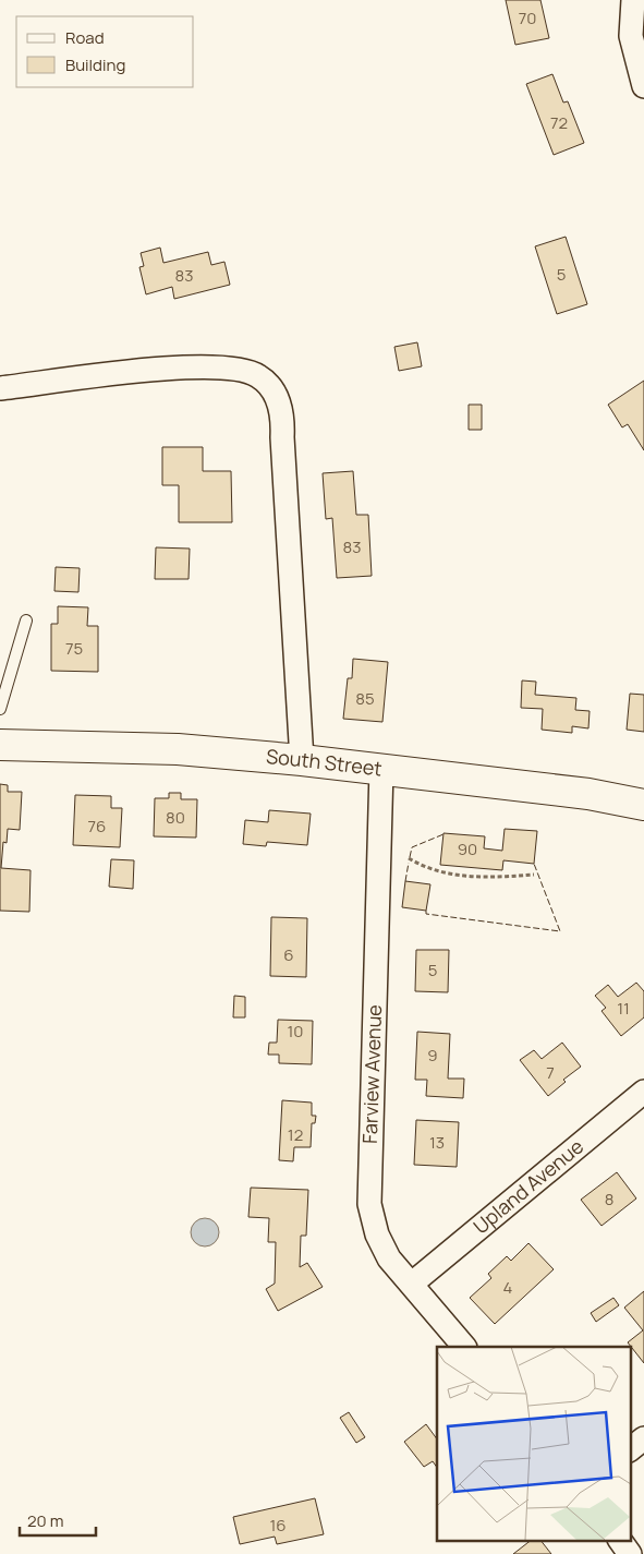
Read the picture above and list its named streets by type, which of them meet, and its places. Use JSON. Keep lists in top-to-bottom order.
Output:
{
  "streets": {
    "street": ["South Street", "Farview Avenue", "Upland Avenue"]
  },
  "crossings": [
    ["South Street", "Farview Avenue"],
    ["Farview Avenue", "Upland Avenue"]
  ],
  "house_numbers": [
    "70",
    "72",
    "5",
    "83",
    "83",
    "75",
    "85",
    "80",
    "76",
    "90",
    "6",
    "5",
    "11",
    "10",
    "9",
    "7",
    "12",
    "13",
    "8",
    "4",
    "16"
  ],
  "legend": ["Road", "Building"],
  "scale_bar": "20 m"
}
